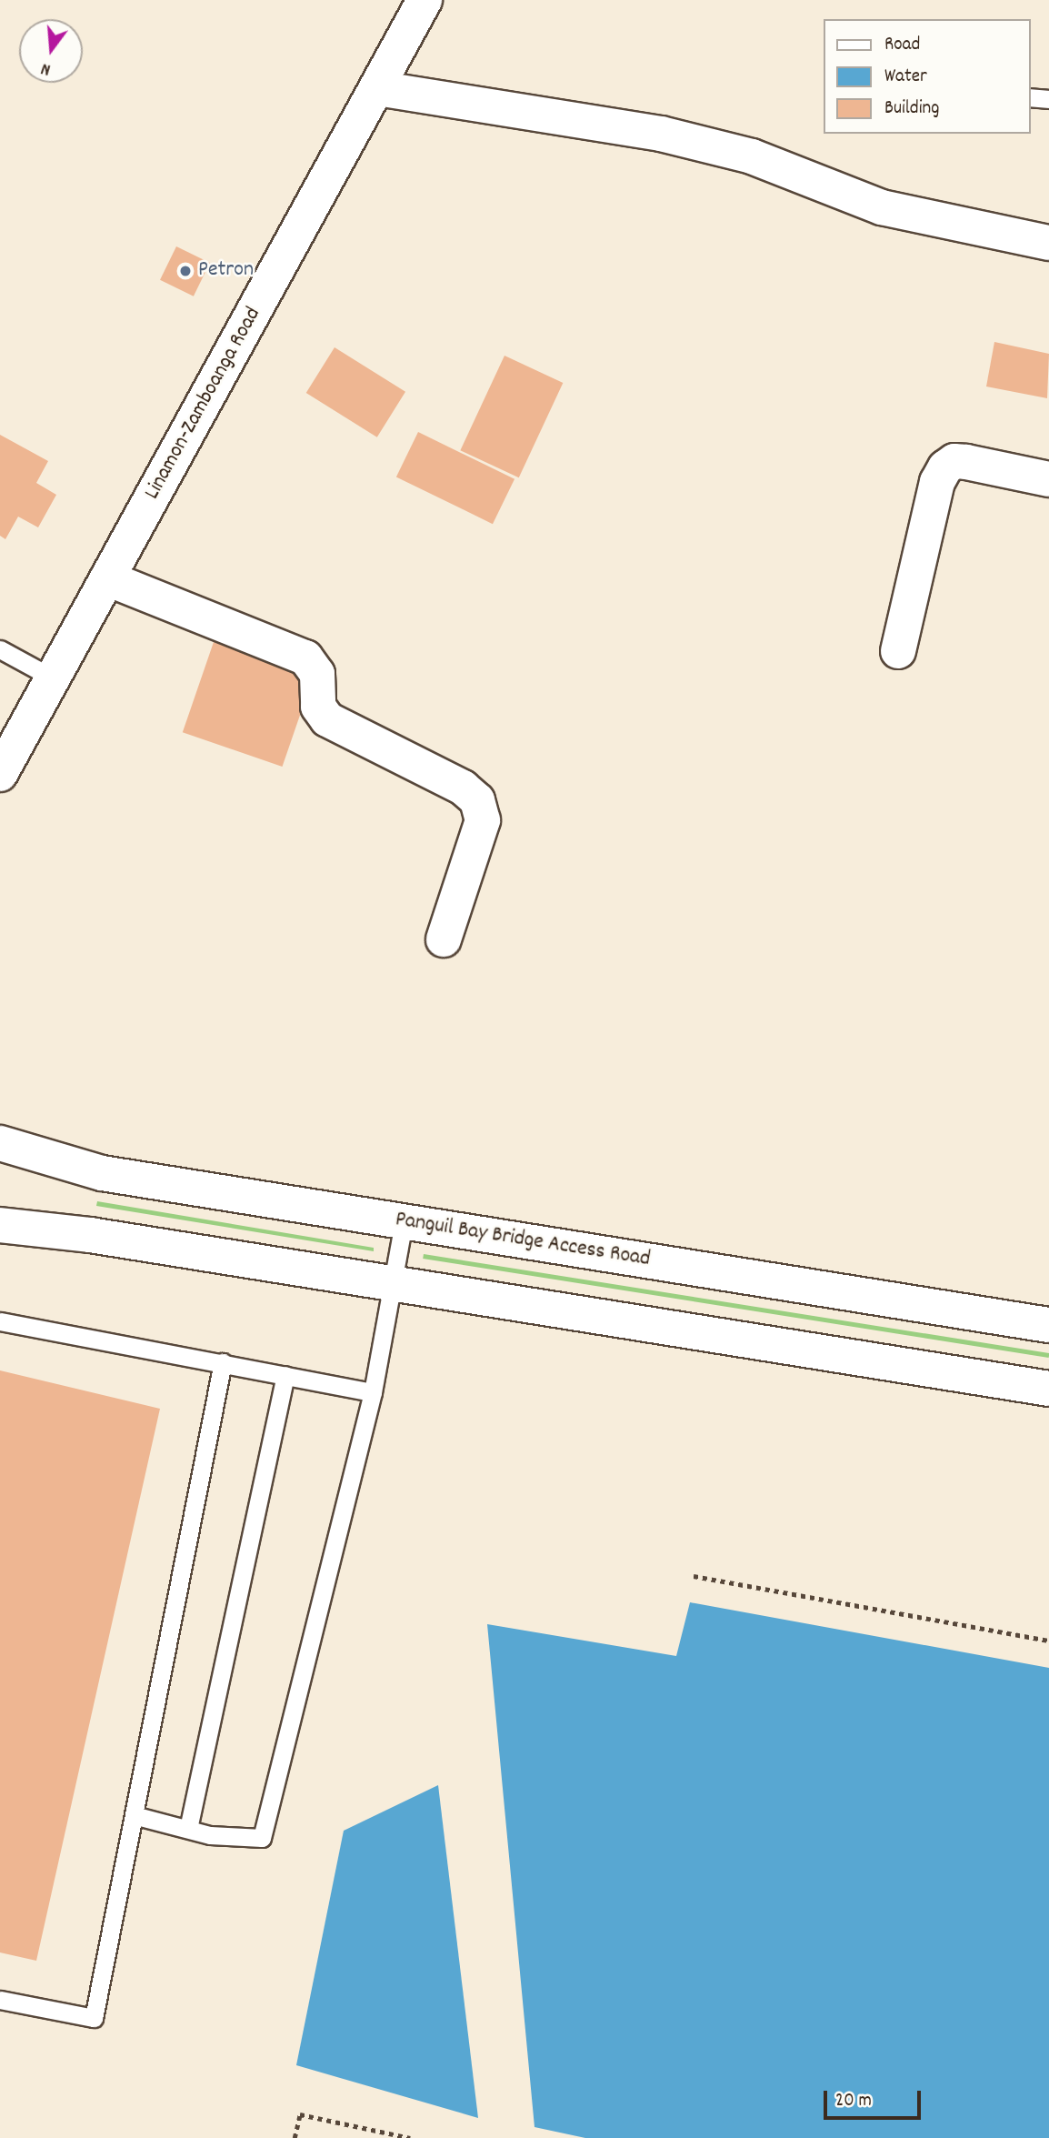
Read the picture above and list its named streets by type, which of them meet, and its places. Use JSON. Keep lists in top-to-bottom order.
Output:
{
  "streets": {
    "main road": ["Linamon-Zamboanga Road", "Panguil Bay Bridge Access Road"]
  },
  "places": ["Petron"],
  "legend": ["Road", "Water", "Building"],
  "scale_bar": "20 m",
  "north": "bottom"
}
